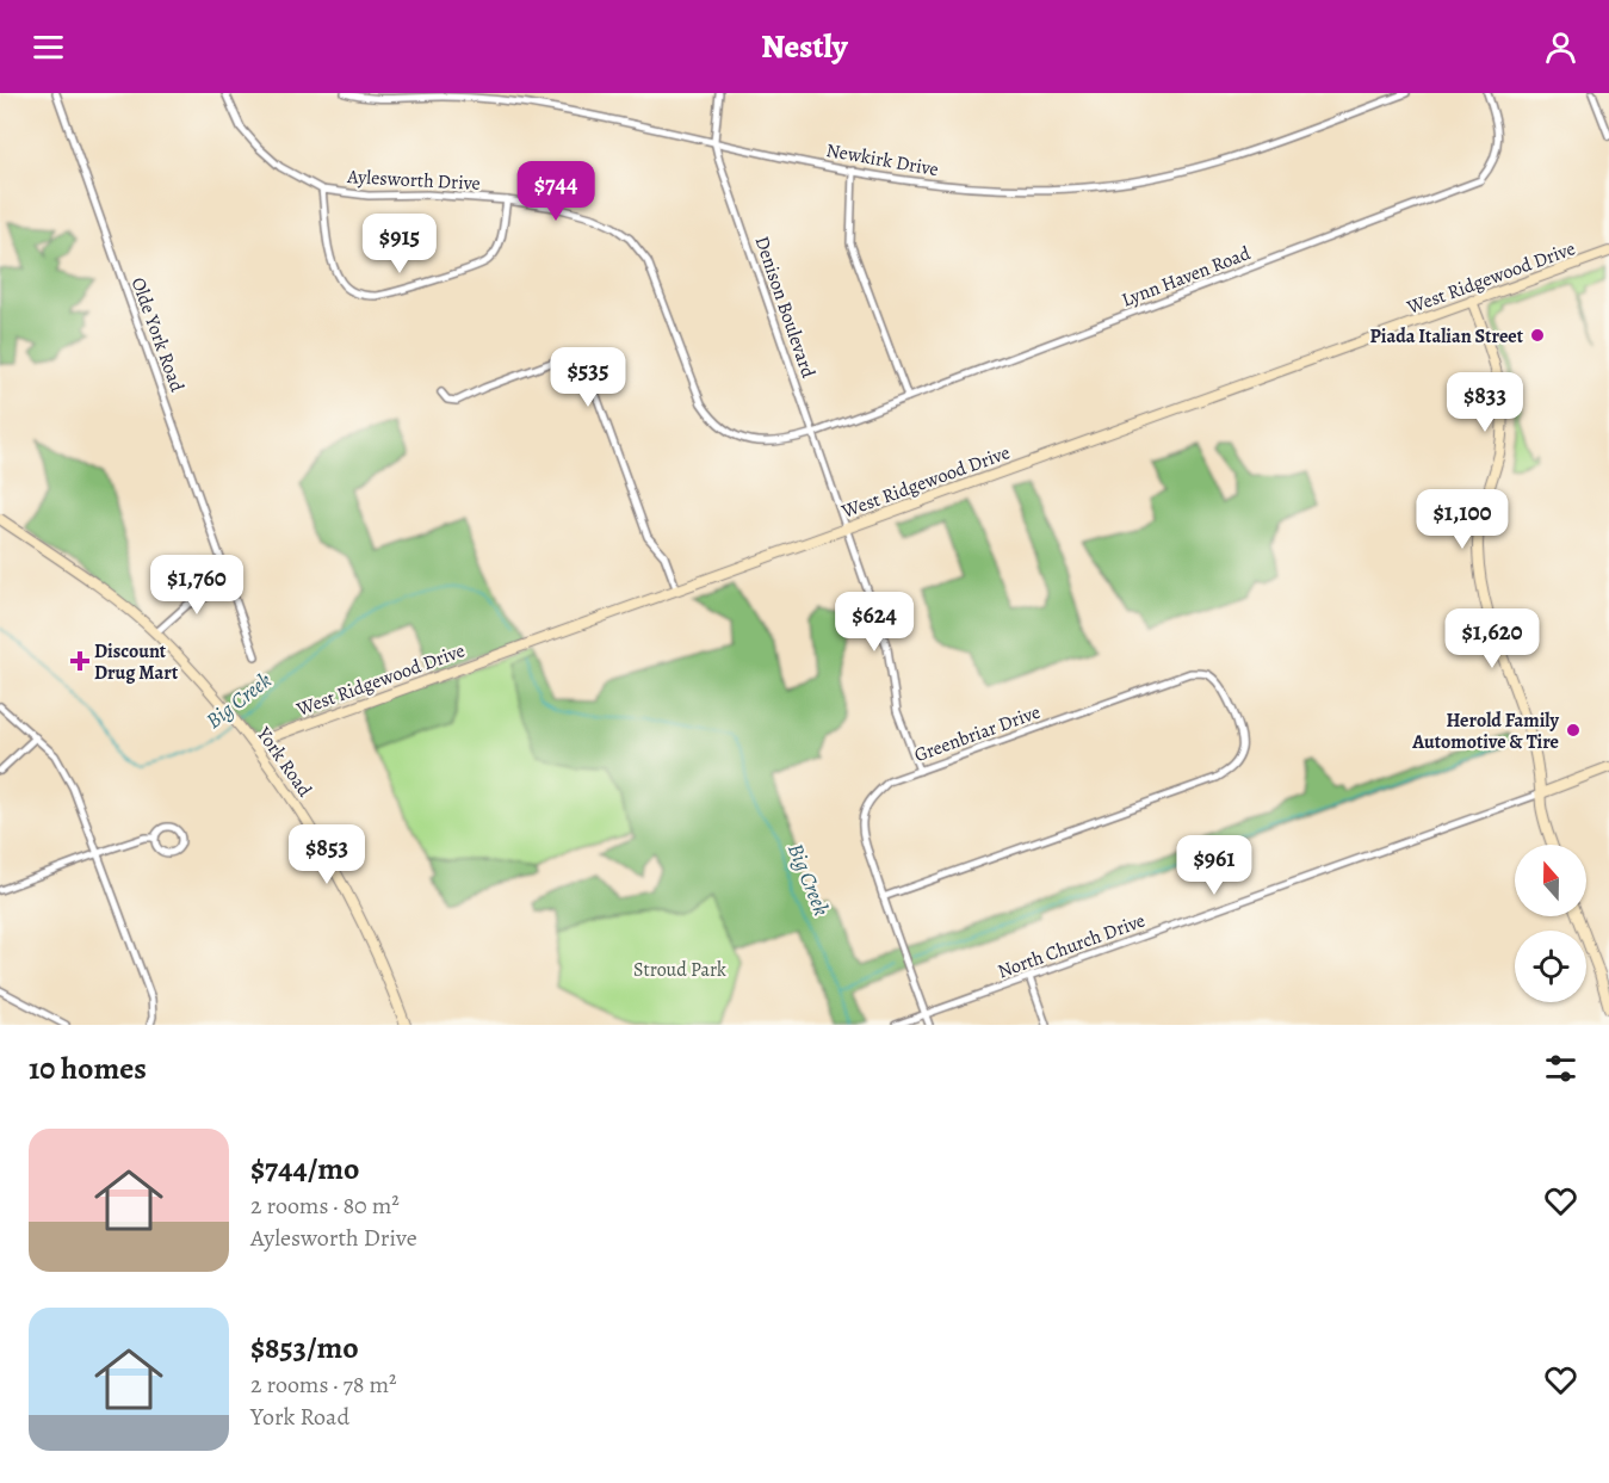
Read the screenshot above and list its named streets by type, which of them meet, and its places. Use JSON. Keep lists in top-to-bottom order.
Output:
{
  "streets": {
    "main road": ["West Ridgewood Drive", "York Road"],
    "street": [
      "Newkirk Drive",
      "Aylesworth Drive",
      "Lynn Haven Road",
      "Denison Boulevard",
      "Olde York Road",
      "Greenbriar Drive",
      "North Church Drive"
    ]
  },
  "crossings": [
    ["Newkirk Drive", "Denison Boulevard"],
    ["Aylesworth Drive", "Lynn Haven Road"],
    ["Aylesworth Drive", "Denison Boulevard"],
    ["Lynn Haven Road", "Denison Boulevard"],
    ["West Ridgewood Drive", "Denison Boulevard"],
    ["West Ridgewood Drive", "York Road"],
    ["Denison Boulevard", "Greenbriar Drive"],
    ["Greenbriar Drive", "North Church Drive"]
  ],
  "water": ["Big Creek"],
  "parks": ["Stroud Park"],
  "places": {
    "other": ["Piada Italian Street", "Herold Family Automotive & Tire"],
    "health": ["Discount Drug Mart"]
  },
  "north": "top",
  "page": {
    "header": "Nestly",
    "price": [
      "$744",
      "$915",
      "$535",
      "$833",
      "$1,100",
      "$1,760",
      "$624",
      "$1,620",
      "$853",
      "$961"
    ],
    "heading": "10 homes",
    "list": [
      {
        "name": "$744/mo",
        "note": "2 rooms · 80 m² · Aylesworth Drive"
      },
      {
        "name": "$853/mo",
        "note": "2 rooms · 78 m² · York Road"
      }
    ]
  }
}
